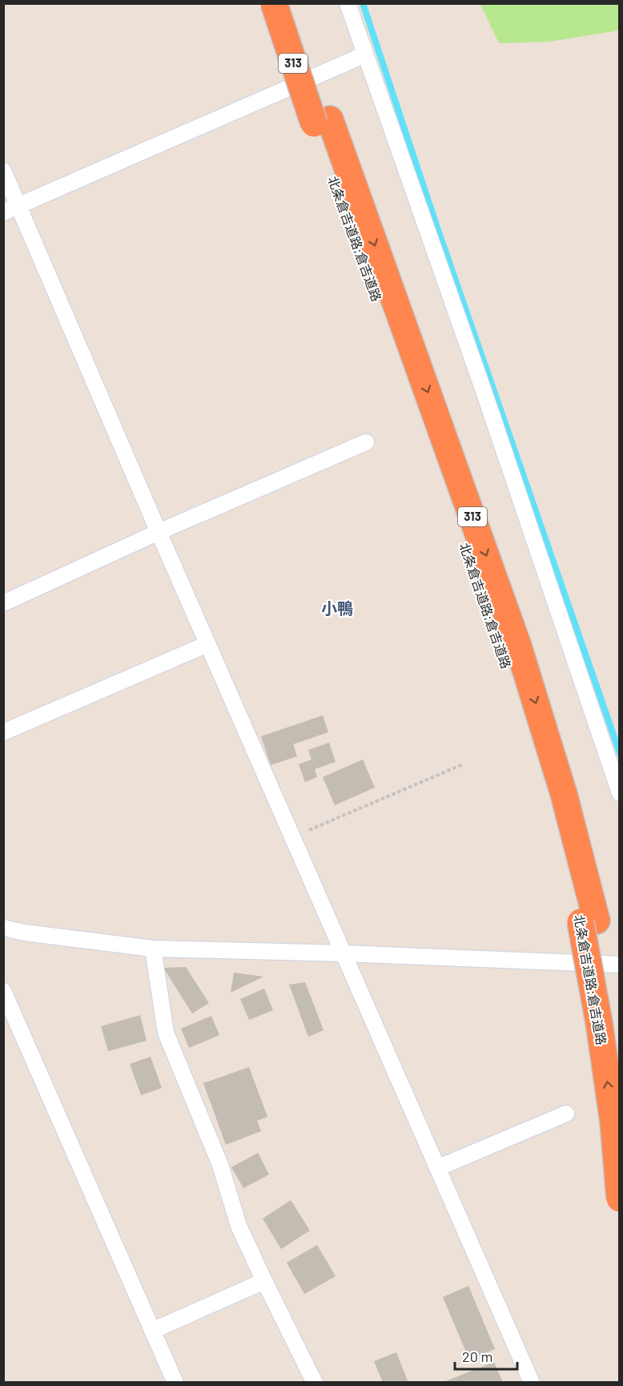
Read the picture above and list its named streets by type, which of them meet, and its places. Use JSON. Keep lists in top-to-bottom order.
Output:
{
  "streets": {
    "highway": ["313", "北条倉吉道路;倉吉道路"]
  },
  "districts": ["小鴨"],
  "scale_bar": "20 m"
}
